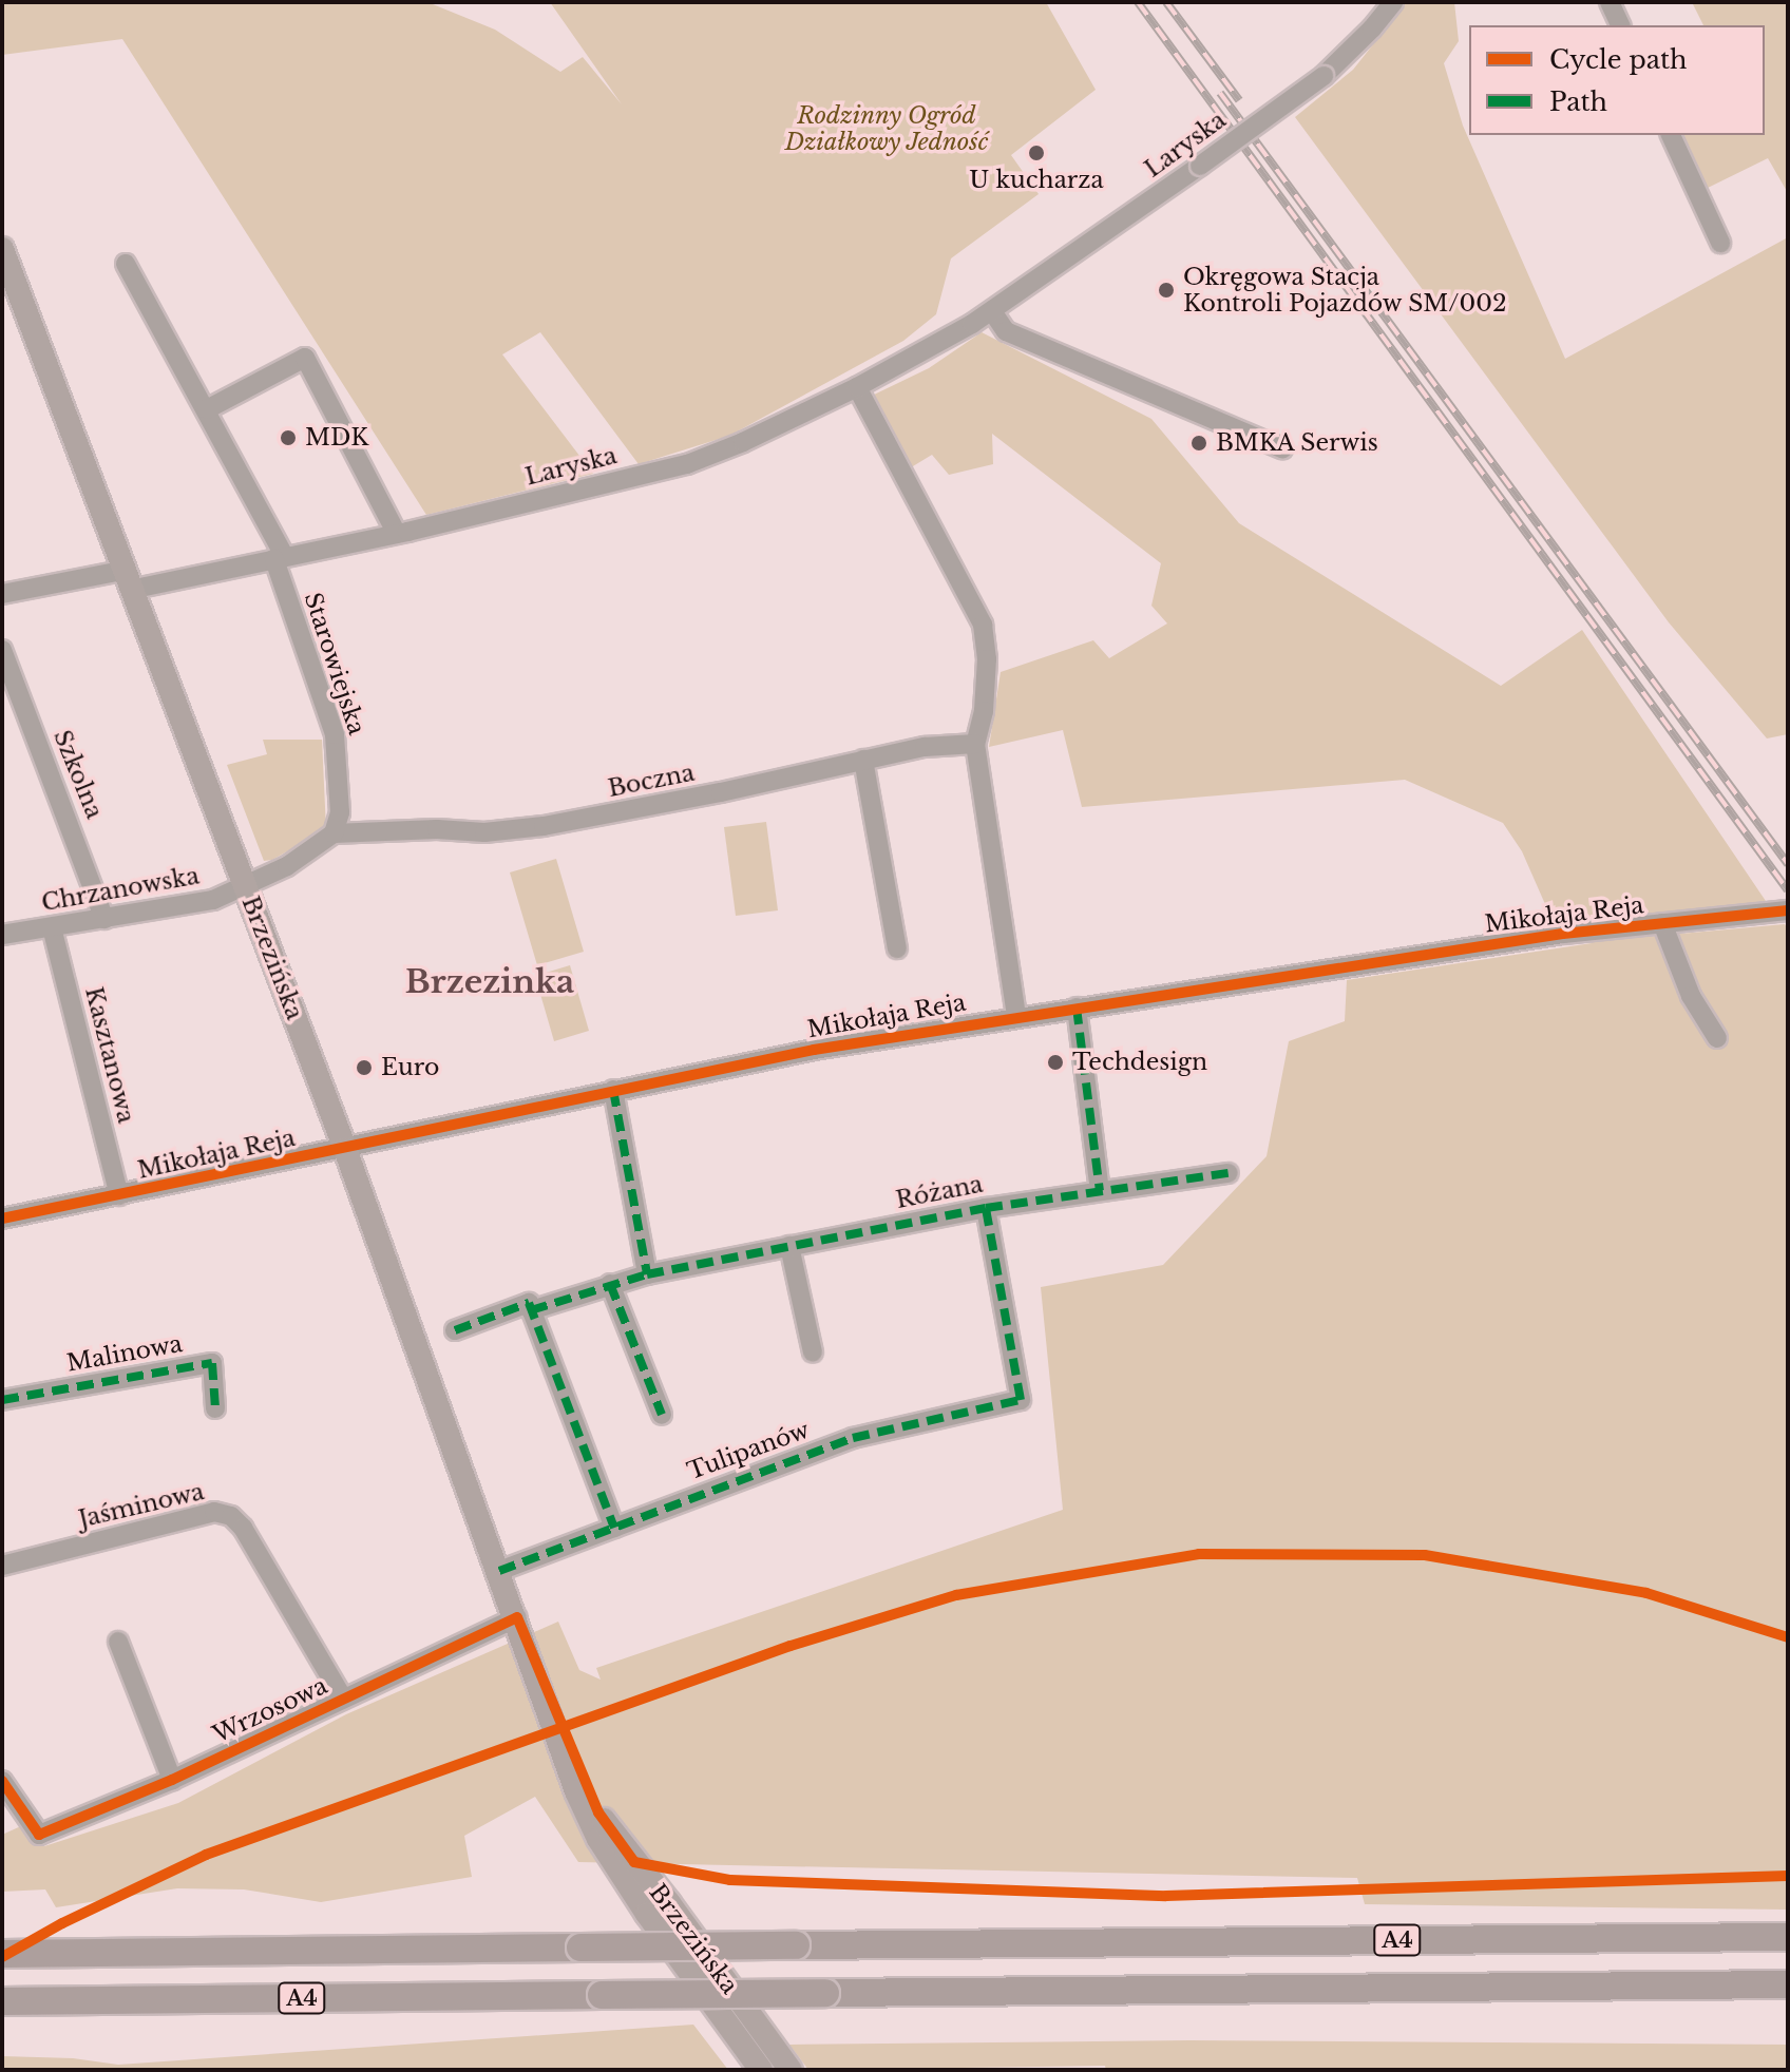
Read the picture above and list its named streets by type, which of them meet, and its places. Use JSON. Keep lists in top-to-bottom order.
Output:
{
  "streets": {
    "highway": ["A4"],
    "main road": ["Brzezińska"],
    "street": [
      "Laryska",
      "Starowiejska",
      "Szkolna",
      "Boczna",
      "Chrzanowska",
      "Mikołaja Reja",
      "Kasztanowa",
      "Różana",
      "Malinowa",
      "Tulipanów",
      "Jaśminowa",
      "Wrzosowa"
    ]
  },
  "crossings": [
    ["Laryska", "Starowiejska"],
    ["Laryska", "Brzezińska"],
    ["Starowiejska", "Boczna"],
    ["Szkolna", "Chrzanowska"],
    ["Chrzanowska", "Brzezińska"],
    ["Chrzanowska", "Kasztanowa"],
    ["Mikołaja Reja", "Brzezińska"],
    ["Mikołaja Reja", "Kasztanowa"],
    ["Brzezińska", "Tulipanów"],
    ["Brzezińska", "Wrzosowa"],
    ["Różana", "Tulipanów"],
    ["Jaśminowa", "Wrzosowa"]
  ],
  "districts": ["Brzezinka"],
  "parks": ["Rodzinny Ogród Działkowy Jedność"],
  "places": [
    "U kucharza",
    "Okręgowa Stacja Kontroli Pojazdów SM/002",
    "MDK",
    "BMKA Serwis",
    "Techdesign",
    "Euro"
  ],
  "legend": ["Cycle path", "Path"]
}
